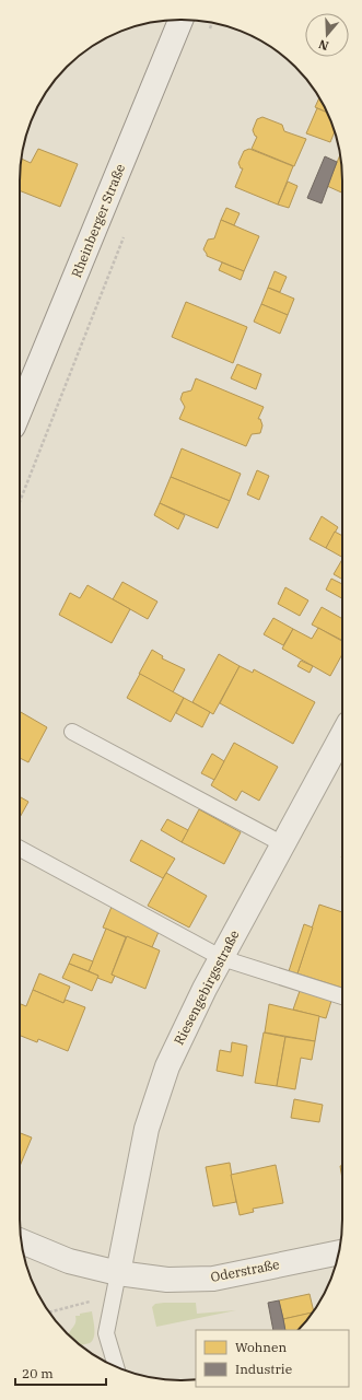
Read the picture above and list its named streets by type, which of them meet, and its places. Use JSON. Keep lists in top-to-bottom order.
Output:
{
  "streets": {
    "street": ["Rheinberger Straße", "Riesengebirgsstraße", "Oderstraße"]
  },
  "crossings": [
    ["Riesengebirgsstraße", "Oderstraße"]
  ],
  "legend": ["Wohnen", "Industrie"],
  "scale_bar": "20 m",
  "north": "bottom"
}
